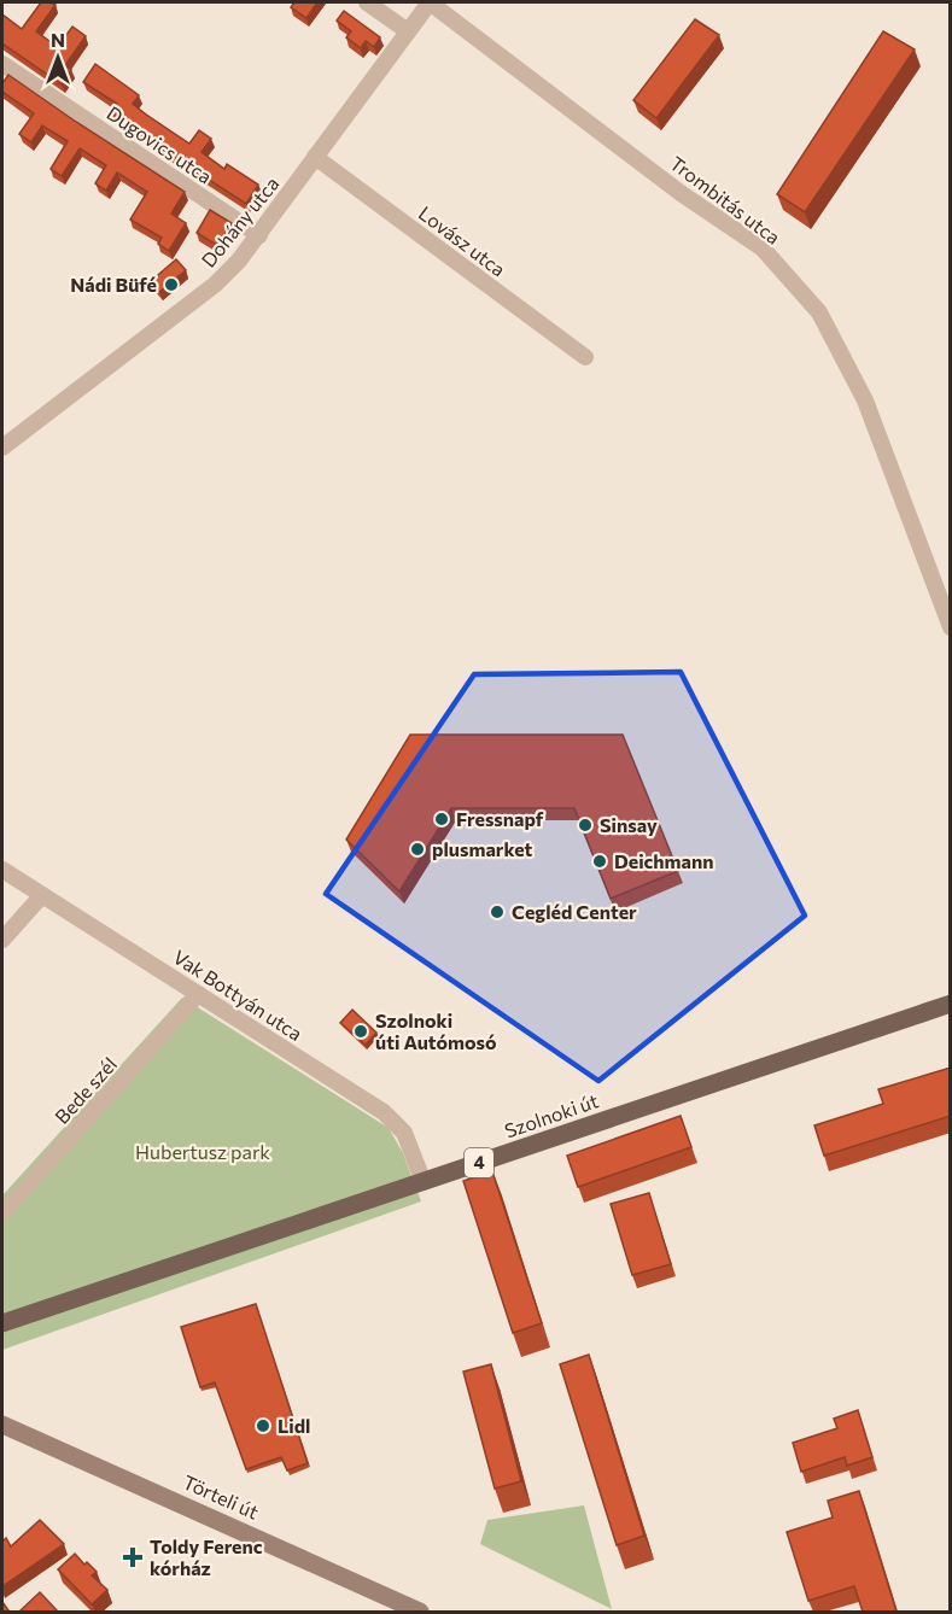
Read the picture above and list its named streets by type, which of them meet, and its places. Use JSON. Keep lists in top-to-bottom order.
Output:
{
  "streets": {
    "main road": ["Szolnoki út", "4", "Törteli út"],
    "street": [
      "Dugovics utca",
      "Trombitás utca",
      "Dohány utca",
      "Lovász utca",
      "Vak Bottyán utca",
      "Bede szél"
    ]
  },
  "crossings": [
    ["Dugovics utca", "Dohány utca"],
    ["Trombitás utca", "Dohány utca"],
    ["Dohány utca", "Lovász utca"],
    ["Vak Bottyán utca", "Bede szél"],
    ["Vak Bottyán utca", "Szolnoki út"]
  ],
  "parks": ["Hubertusz park"],
  "places": {
    "other": [
      "Nádi Büfé",
      "Fressnapf",
      "Sinsay",
      "plusmarket",
      "Deichmann",
      "Cegléd Center",
      "Szolnoki úti Autómosó",
      "Lidl"
    ],
    "health": ["Toldy Ferenc kórház"]
  },
  "north": "top"
}
